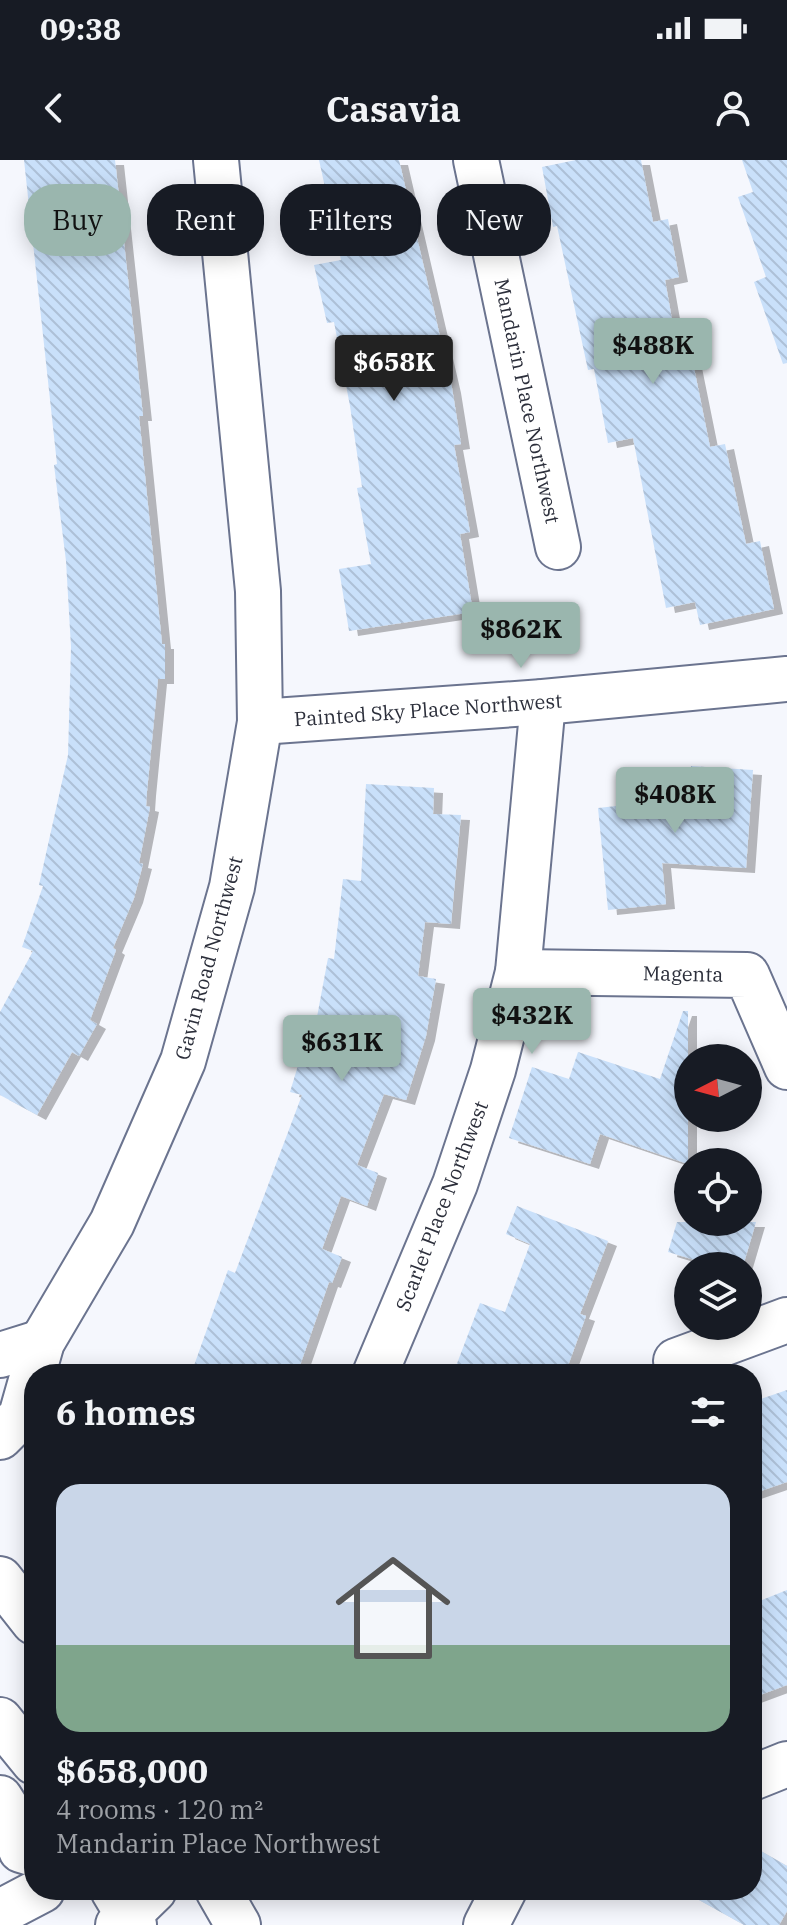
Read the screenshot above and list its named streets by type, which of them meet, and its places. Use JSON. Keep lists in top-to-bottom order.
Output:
{
  "streets": {
    "street": [
      "Mandarin Place Northwest",
      "Painted Sky Place Northwest",
      "Gavin Road Northwest",
      "Magenta",
      "Scarlet Place Northwest"
    ]
  },
  "crossings": [
    ["Painted Sky Place Northwest", "Gavin Road Northwest"],
    ["Painted Sky Place Northwest", "Scarlet Place Northwest"],
    ["Magenta", "Scarlet Place Northwest"]
  ],
  "north": "left",
  "page": {
    "status": "09:38",
    "header": "Casavia",
    "chip": [
      "Buy",
      "Rent",
      "Filters",
      "New"
    ],
    "price": [
      "$488K",
      "$658K",
      "$862K",
      "$408K",
      "$432K",
      "$631K"
    ],
    "heading": "6 homes",
    "list": [
      {
        "name": "$658,000",
        "note": "4 rooms · 120 m² · Mandarin Place Northwest"
      }
    ]
  }
}
